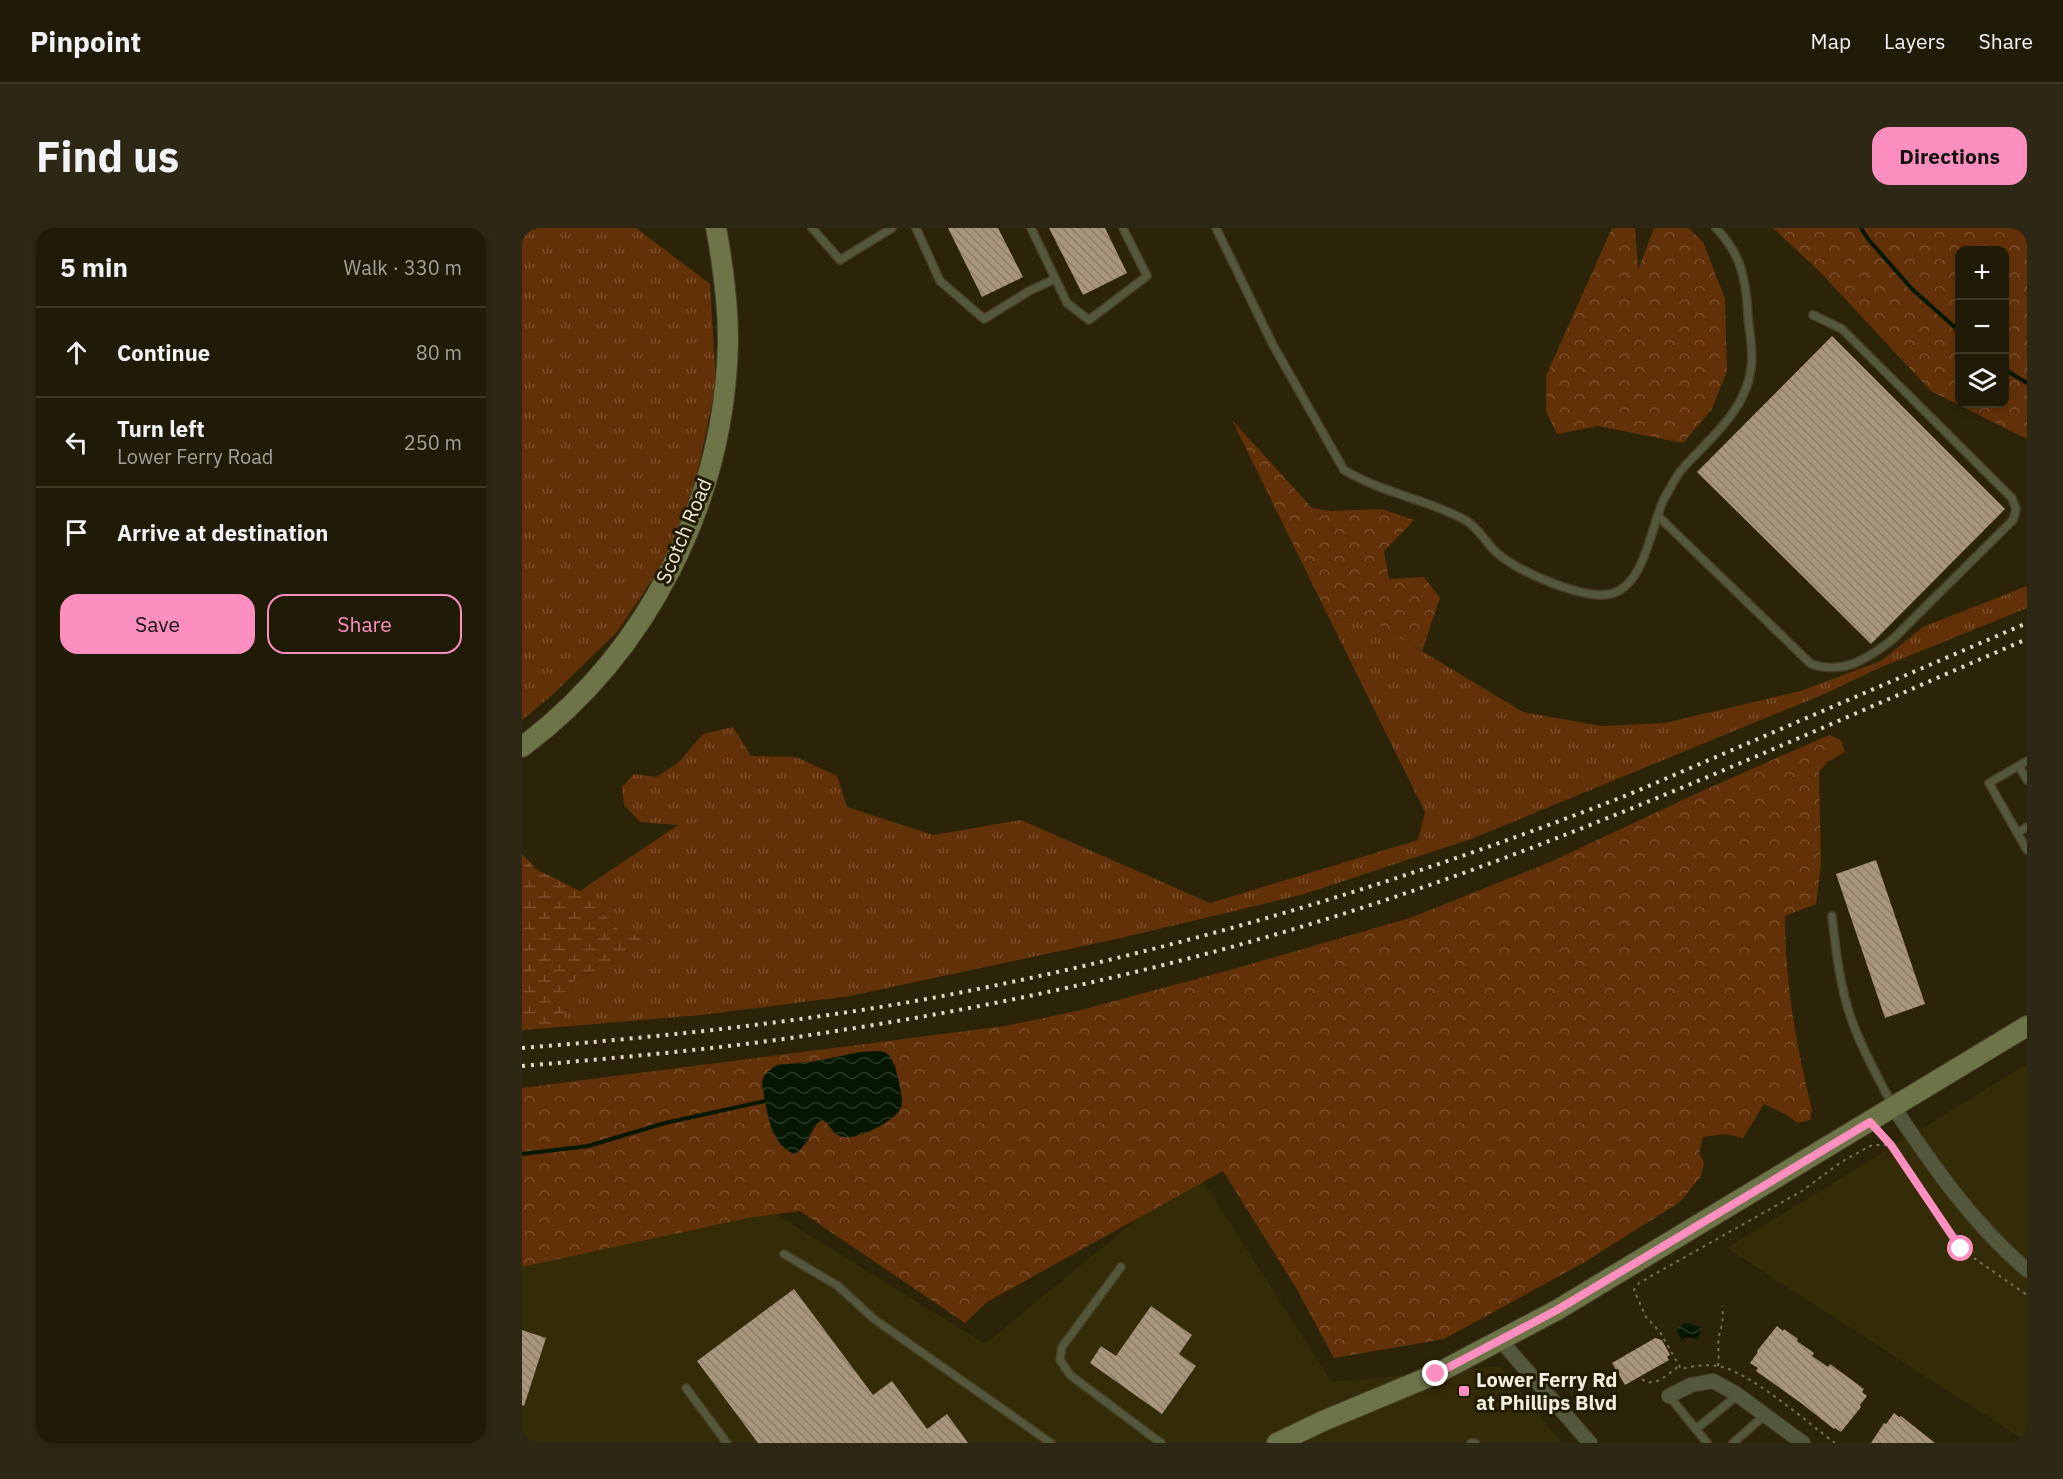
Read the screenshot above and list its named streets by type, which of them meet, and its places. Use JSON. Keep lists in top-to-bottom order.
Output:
{
  "streets": {
    "street": ["Scotch Road"]
  },
  "places": {
    "transit": ["Lower Ferry Rd at Phillips Blvd"]
  },
  "page": {
    "header": "Pinpoint",
    "nav": ["Map", "Layers", "Share"],
    "buttons": [
      "Directions",
      ["Save", "Share"]
    ],
    "title": "Find us",
    "heading": ["5 min", "Walk · 330 m"],
    "map_buttons": ["+", "−"],
    "list": [
      ["Continue", "80 m"],
      ["Turn left", "Lower Ferry Road", "250 m"],
      "Arrive at destination"
    ]
  }
}
